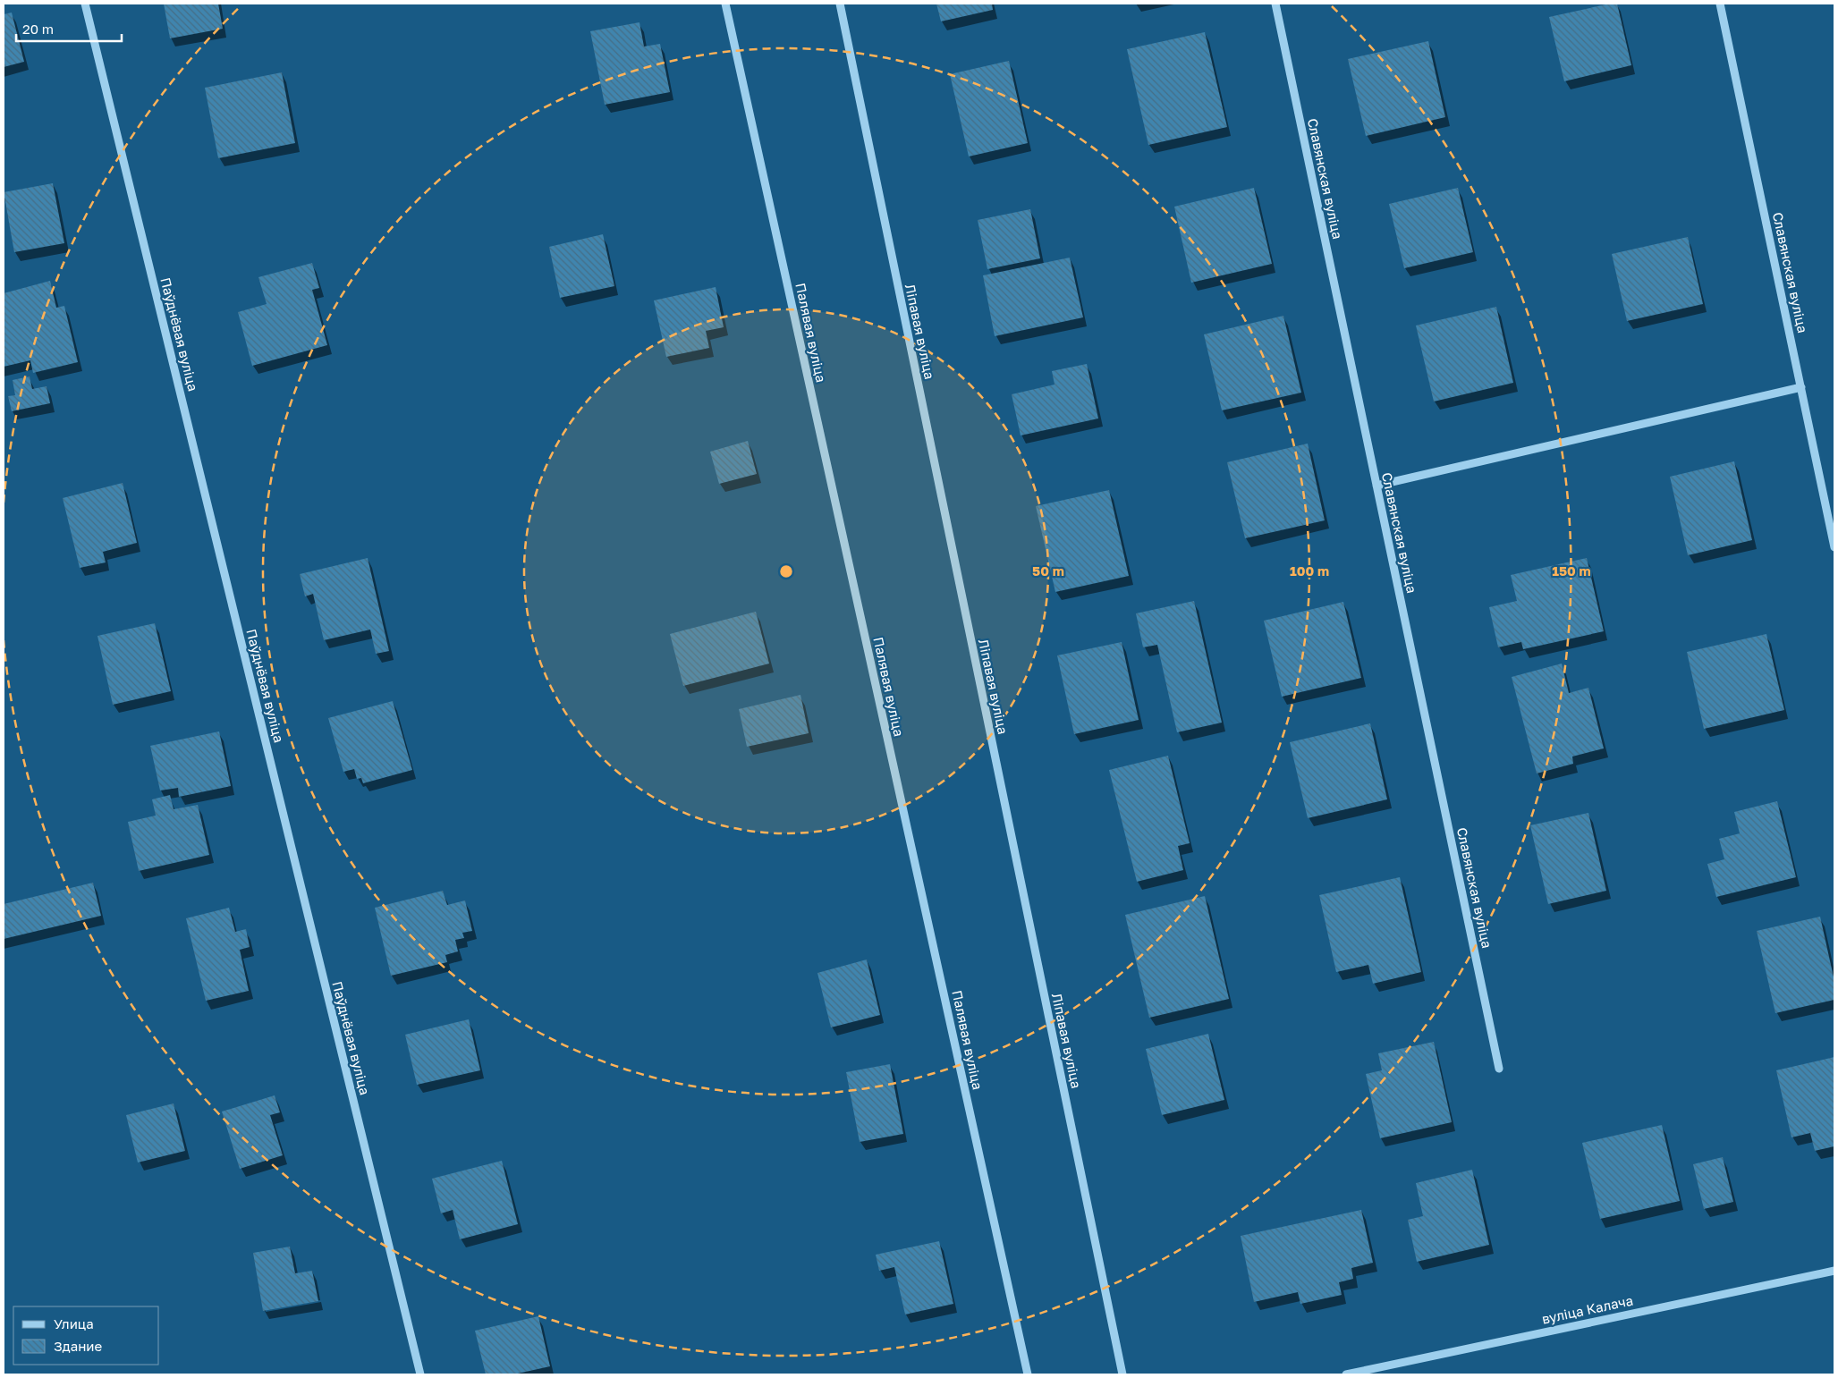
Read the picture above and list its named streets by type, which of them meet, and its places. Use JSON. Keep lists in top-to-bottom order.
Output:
{
  "streets": {
    "street": [
      "Славянская вуліца",
      "Ліпавая вуліца",
      "Палявая вуліца",
      "Паўднёвая вуліца",
      "вуліца Калача"
    ]
  },
  "legend": ["Улица", "Здание"],
  "scale_bar": "20 m",
  "rings": ["50 m", "100 m", "150 m"]
}
